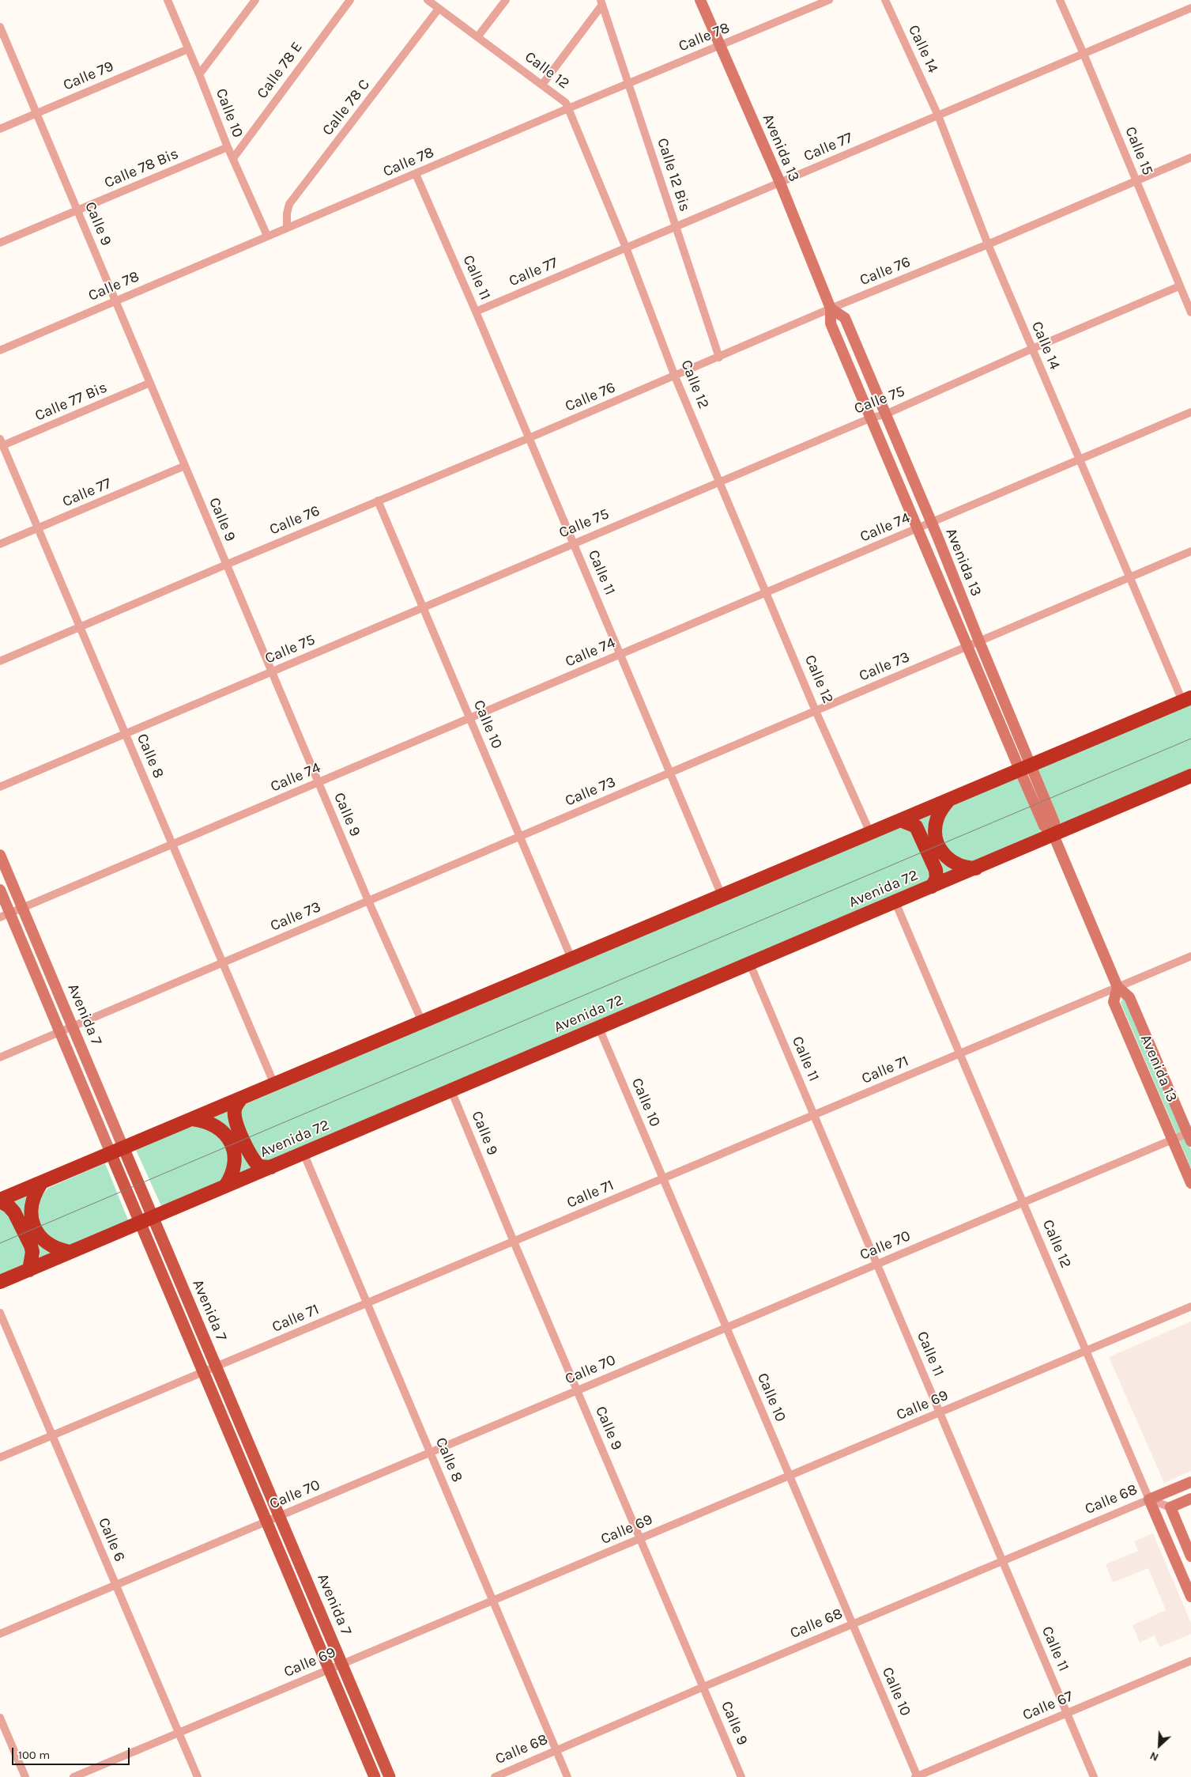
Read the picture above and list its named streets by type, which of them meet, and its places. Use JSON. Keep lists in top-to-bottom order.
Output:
{
  "streets": {
    "highway": ["Avenida 72"],
    "main road": [
      "Calle 12",
      "Avenida 13",
      "Avenida 7",
      "Calle 68"
    ],
    "street": [
      "Calle 78",
      "Calle 14",
      "Calle 78 E",
      "Calle 79",
      "Calle 78 C",
      "Calle 10",
      "Calle 77",
      "Calle 15",
      "Calle 78 Bis",
      "Calle 12 Bis",
      "Calle 9",
      "Calle 76",
      "Calle 11",
      "Calle 75",
      "Calle 77 Bis",
      "Calle 74",
      "Calle 73",
      "Calle 8",
      "Calle 71",
      "Calle 70",
      "Calle 69",
      "Calle 6",
      "Calle 67"
    ]
  },
  "crossings": [
    ["Calle 78", "Calle 12"],
    ["Calle 78", "Calle 78 C"],
    ["Calle 78", "Calle 10"],
    ["Calle 78", "Avenida 13"],
    ["Calle 78", "Calle 12 Bis"],
    ["Calle 78", "Calle 9"],
    ["Calle 78", "Calle 11"],
    ["Calle 14", "Calle 77"],
    ["Calle 14", "Calle 76"],
    ["Calle 14", "Calle 75"],
    ["Calle 14", "Calle 74"],
    ["Calle 14", "Calle 73"],
    ["Calle 78 E", "Calle 10"],
    ["Calle 12", "Calle 78 C"],
    ["Calle 12", "Calle 77"],
    ["Calle 12", "Calle 76"],
    ["Calle 12", "Calle 75"],
    ["Calle 12", "Calle 74"],
    ["Calle 12", "Calle 73"],
    ["Calle 12", "Avenida 72"],
    ["Calle 12", "Calle 71"],
    ["Calle 12", "Calle 70"],
    ["Calle 12", "Calle 69"],
    ["Calle 12", "Calle 68"],
    ["Calle 79", "Calle 10"],
    ["Calle 79", "Calle 9"],
    ["Calle 10", "Calle 78 Bis"],
    ["Calle 10", "Calle 76"],
    ["Calle 10", "Calle 75"],
    ["Calle 10", "Calle 74"],
    ["Calle 10", "Calle 73"],
    ["Calle 10", "Avenida 72"],
    ["Calle 10", "Calle 71"],
    ["Calle 10", "Calle 70"],
    ["Calle 10", "Calle 69"],
    ["Calle 10", "Calle 68"],
    ["Calle 10", "Calle 67"],
    ["Calle 77", "Avenida 13"],
    ["Calle 77", "Calle 15"],
    ["Calle 77", "Calle 12 Bis"],
    ["Calle 77", "Calle 9"],
    ["Calle 77", "Calle 11"],
    ["Calle 77", "Calle 8"],
    ["Avenida 13", "Calle 76"],
    ["Avenida 13", "Calle 75"],
    ["Avenida 13", "Calle 74"],
    ["Avenida 13", "Calle 73"],
    ["Avenida 13", "Avenida 72"],
    ["Avenida 13", "Calle 71"],
    ["Avenida 13", "Calle 70"],
    ["Calle 15", "Calle 76"],
    ["Calle 15", "Calle 75"],
    ["Calle 78 Bis", "Calle 9"],
    ["Calle 12 Bis", "Calle 76"],
    ["Calle 9", "Calle 76"],
    ["Calle 9", "Calle 75"],
    ["Calle 9", "Calle 77 Bis"],
    ["Calle 9", "Calle 74"],
    ["Calle 9", "Calle 73"],
    ["Calle 9", "Avenida 72"],
    ["Calle 9", "Calle 71"],
    ["Calle 9", "Calle 70"],
    ["Calle 9", "Calle 69"],
    ["Calle 9", "Calle 68"],
    ["Calle 76", "Calle 11"],
    ["Calle 76", "Calle 8"],
    ["Calle 11", "Calle 75"],
    ["Calle 11", "Calle 74"],
    ["Calle 11", "Calle 73"],
    ["Calle 11", "Avenida 72"],
    ["Calle 11", "Calle 71"],
    ["Calle 11", "Calle 70"],
    ["Calle 11", "Calle 69"],
    ["Calle 11", "Calle 68"],
    ["Calle 11", "Calle 67"],
    ["Calle 75", "Calle 8"],
    ["Calle 77 Bis", "Calle 8"],
    ["Calle 74", "Calle 8"],
    ["Calle 74", "Avenida 7"],
    ["Calle 73", "Calle 8"],
    ["Calle 73", "Avenida 7"],
    ["Calle 8", "Avenida 72"],
    ["Calle 8", "Calle 71"],
    ["Calle 8", "Calle 70"],
    ["Calle 8", "Calle 69"],
    ["Calle 8", "Calle 68"],
    ["Avenida 72", "Avenida 7"],
    ["Avenida 7", "Calle 71"],
    ["Avenida 7", "Calle 70"],
    ["Avenida 7", "Calle 69"],
    ["Calle 71", "Calle 6"],
    ["Calle 70", "Calle 6"],
    ["Calle 69", "Calle 6"]
  ],
  "scale_bar": "100 m",
  "north": "bottom left"
}
